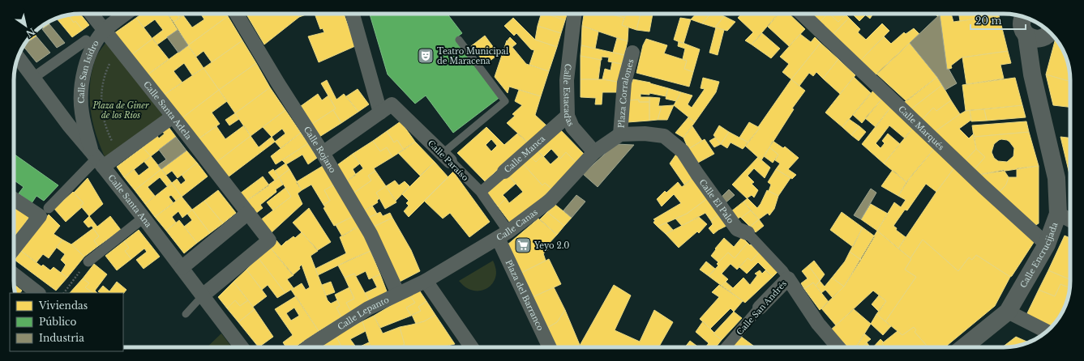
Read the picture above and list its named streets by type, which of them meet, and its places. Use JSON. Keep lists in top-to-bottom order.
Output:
{
  "streets": {
    "street": [
      "Calle San Isidro",
      "Calle Estacadas",
      "Plaza Corralones",
      "Calle Santa Adela",
      "Calle Marqués",
      "Calle Rojano",
      "Calle Manca",
      "Calle Paraíso",
      "Calle El Palo",
      "Calle Santa Ana",
      "Calle Canas",
      "Calle Encrucijada",
      "Plaza del Barranco",
      "Calle San Andrés",
      "Calle Lepanto"
    ]
  },
  "crossings": [
    ["Calle San Isidro", "Calle Santa Adela"],
    ["Calle San Isidro", "Calle Santa Ana"],
    ["Calle Estacadas", "Calle Manca"],
    ["Calle Estacadas", "Calle Canas"],
    ["Plaza Corralones", "Calle El Palo"],
    ["Calle Santa Adela", "Calle Santa Ana"],
    ["Calle Marqués", "Calle Encrucijada"],
    ["Calle Rojano", "Calle Paraíso"],
    ["Calle Rojano", "Calle Lepanto"],
    ["Calle Manca", "Calle Paraíso"],
    ["Calle Paraíso", "Calle Canas"],
    ["Calle Paraíso", "Plaza del Barranco"],
    ["Calle El Palo", "Calle San Andrés"],
    ["Calle Canas", "Plaza del Barranco"],
    ["Calle Canas", "Calle Lepanto"]
  ],
  "parks": ["Plaza de Giner de los Ríos"],
  "places": {
    "theatre": ["Teatro Municipal de Maracena"],
    "supermarket": ["Yeyo 2.0"]
  },
  "legend": ["Viviendas", "Público", "Industria"],
  "scale_bar": "20 m",
  "north": "bottom right"
}
